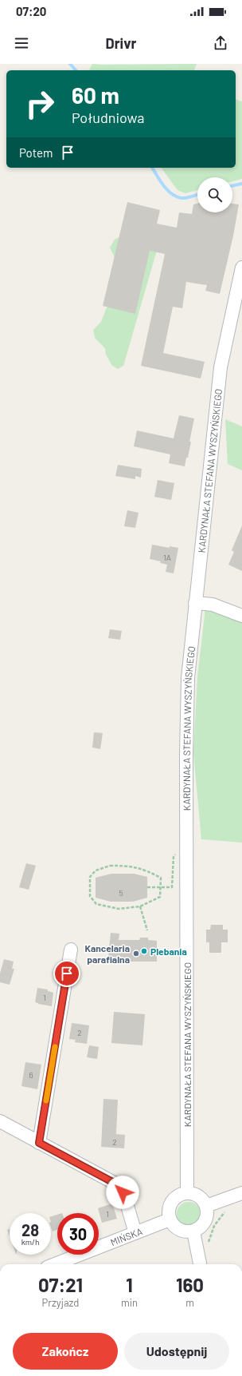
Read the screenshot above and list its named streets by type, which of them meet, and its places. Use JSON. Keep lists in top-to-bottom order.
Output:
{
  "streets": {
    "street": ["KARDYNAŁA STEFANA WYSZYŃSKIEGO", "MIŃSKA"]
  },
  "crossings": [
    ["KARDYNAŁA STEFANA WYSZYŃSKIEGO", "MIŃSKA"]
  ],
  "places": ["Plebania", "Kancelaria parafialna"],
  "house_numbers": [
    "1A",
    "5",
    "1",
    "2",
    "6",
    "2",
    "1"
  ],
  "page": {
    "status": "07:20",
    "header": "Drivr",
    "turn": ["60 m", "Południowa"],
    "then": "Potem",
    "speed": "28 km/h",
    "limit": "30",
    "eta": [
      "07:21",
      "Przyjazd",
      "1",
      "min",
      "160",
      "m"
    ],
    "buttons": ["Zakończ", "Udostępnij"]
  }
}
